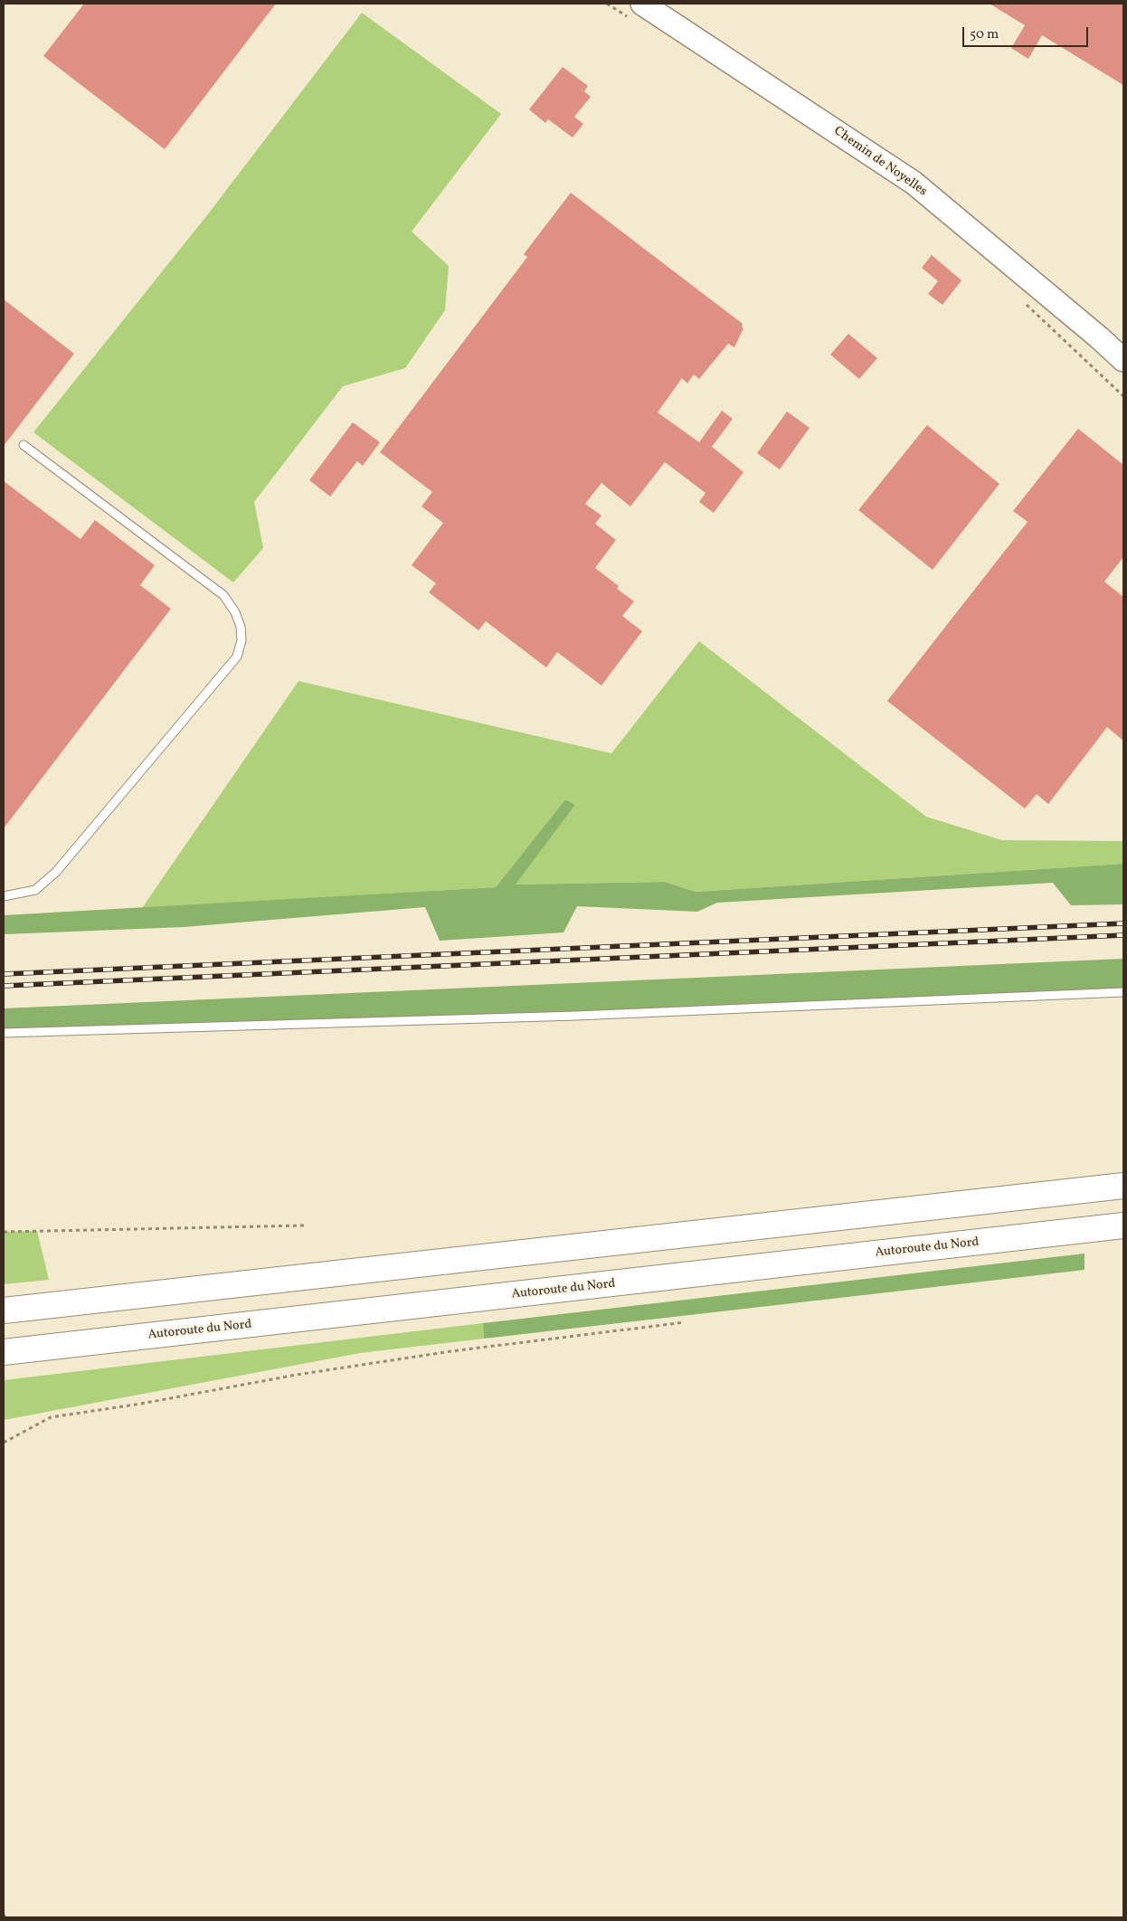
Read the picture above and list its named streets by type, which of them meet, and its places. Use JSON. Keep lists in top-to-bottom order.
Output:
{
  "streets": {
    "highway": ["Autoroute du Nord"],
    "street": ["Chemin de Noyelles"]
  },
  "scale_bar": "50 m"
}
